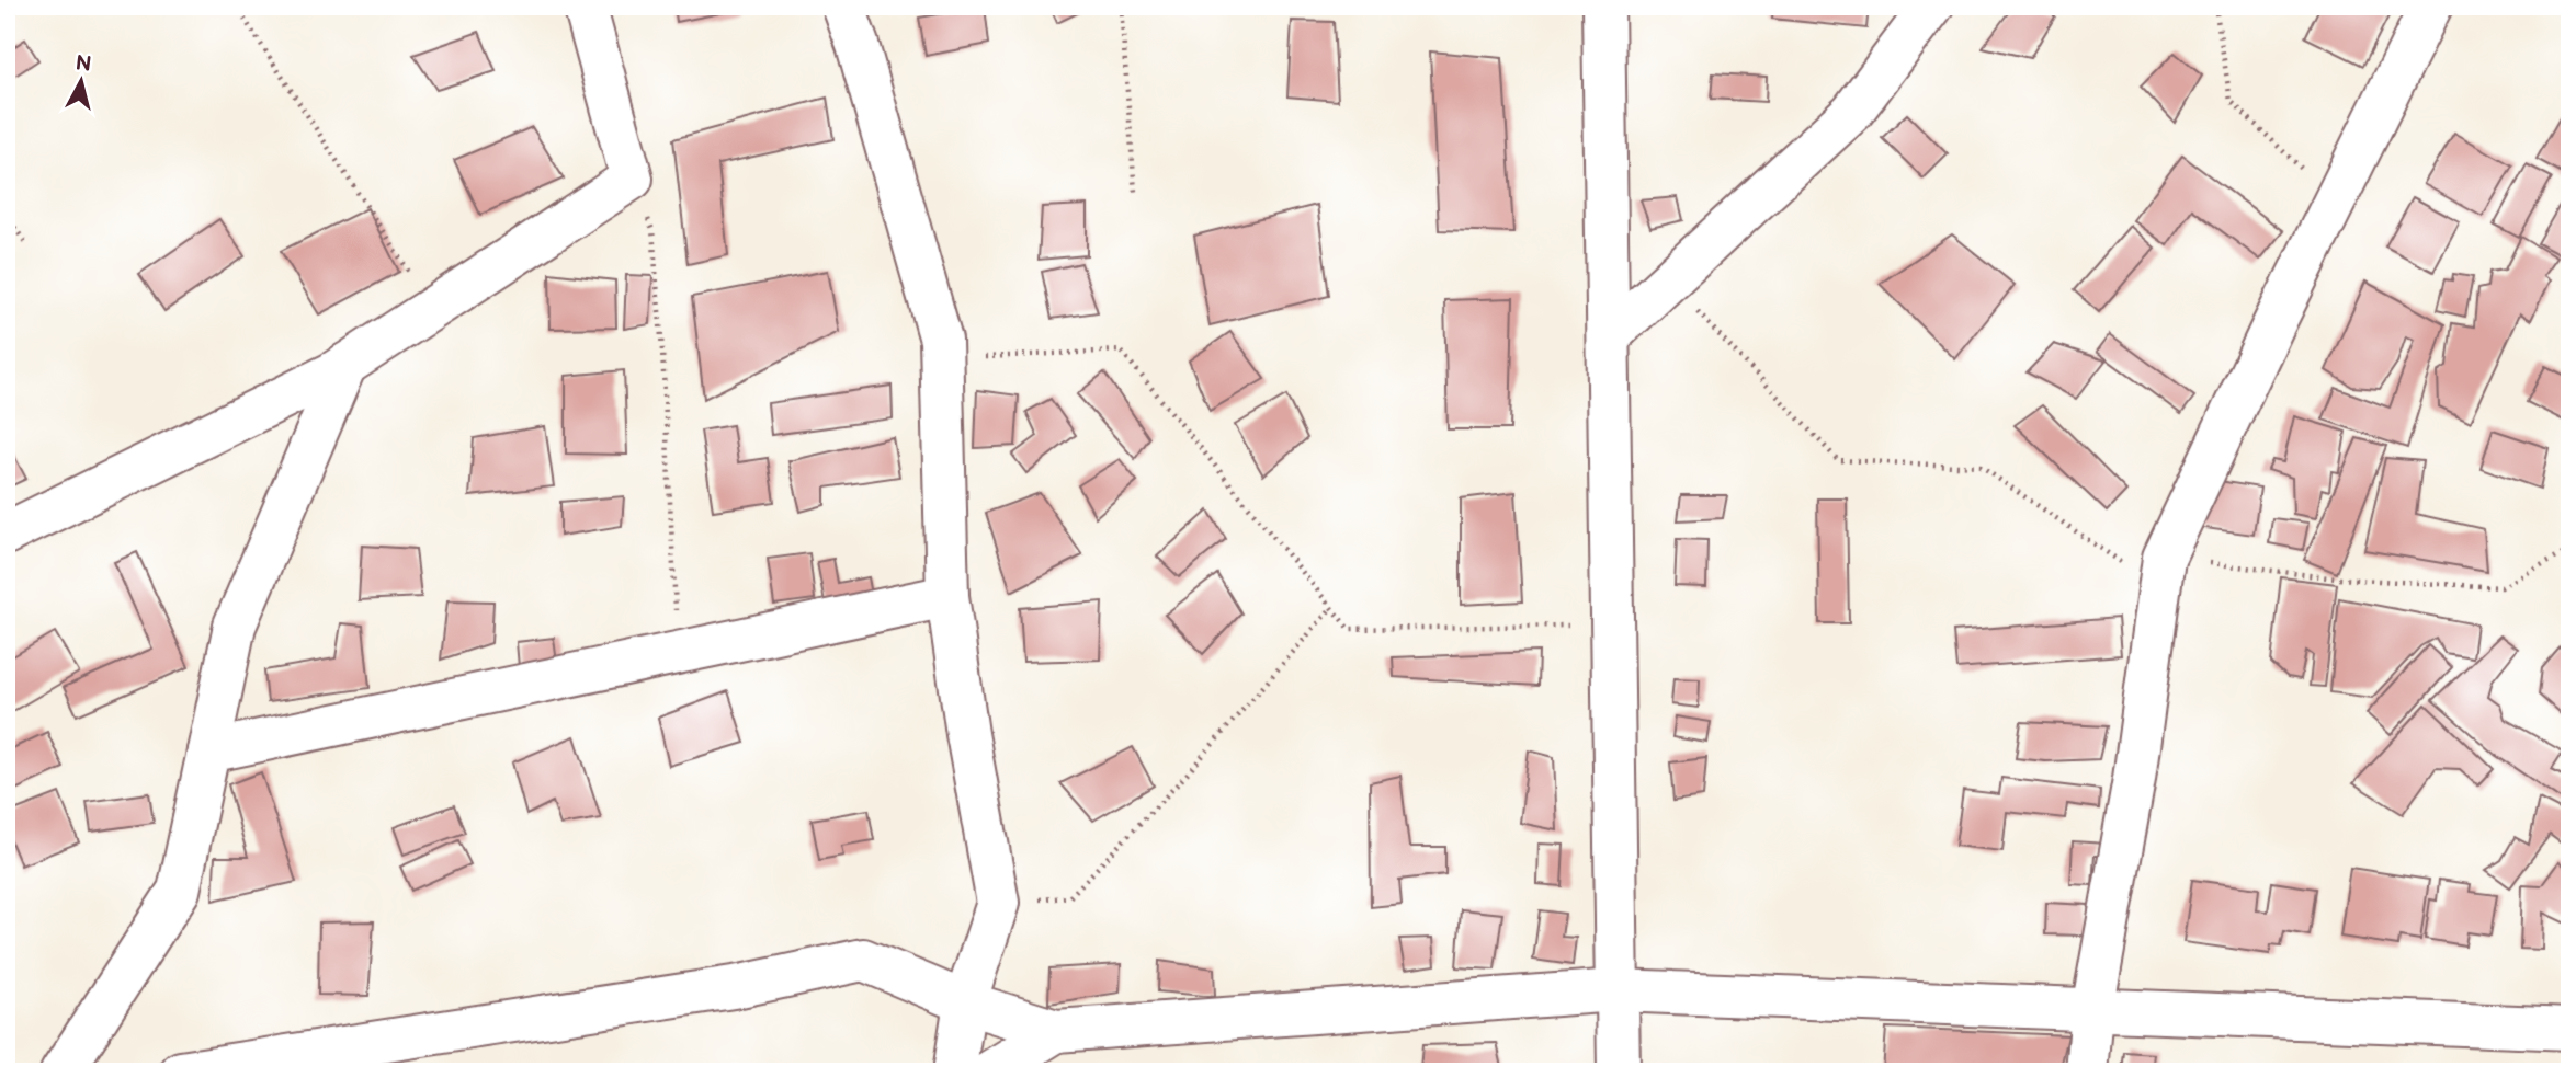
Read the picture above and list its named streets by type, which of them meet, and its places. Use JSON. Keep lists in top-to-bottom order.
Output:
{
  "north": "top"
}
